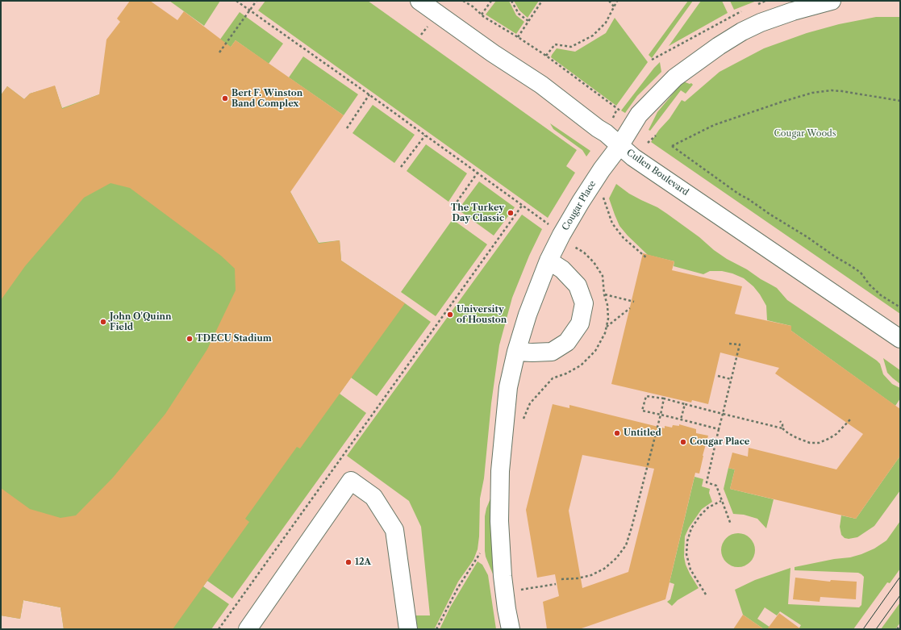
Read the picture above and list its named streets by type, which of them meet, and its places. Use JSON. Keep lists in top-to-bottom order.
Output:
{
  "streets": {
    "street": ["Cullen Boulevard", "Cougar Place"]
  },
  "crossings": [
    ["Cullen Boulevard", "Cougar Place"]
  ],
  "parks": ["Cougar Woods"],
  "places": [
    "Bert F. Winston Band Complex",
    "The Turkey Day Classic",
    "University of Houston",
    "John O'Quinn Field",
    "TDECU Stadium",
    "Untitled",
    "Cougar Place",
    "12A"
  ]
}
